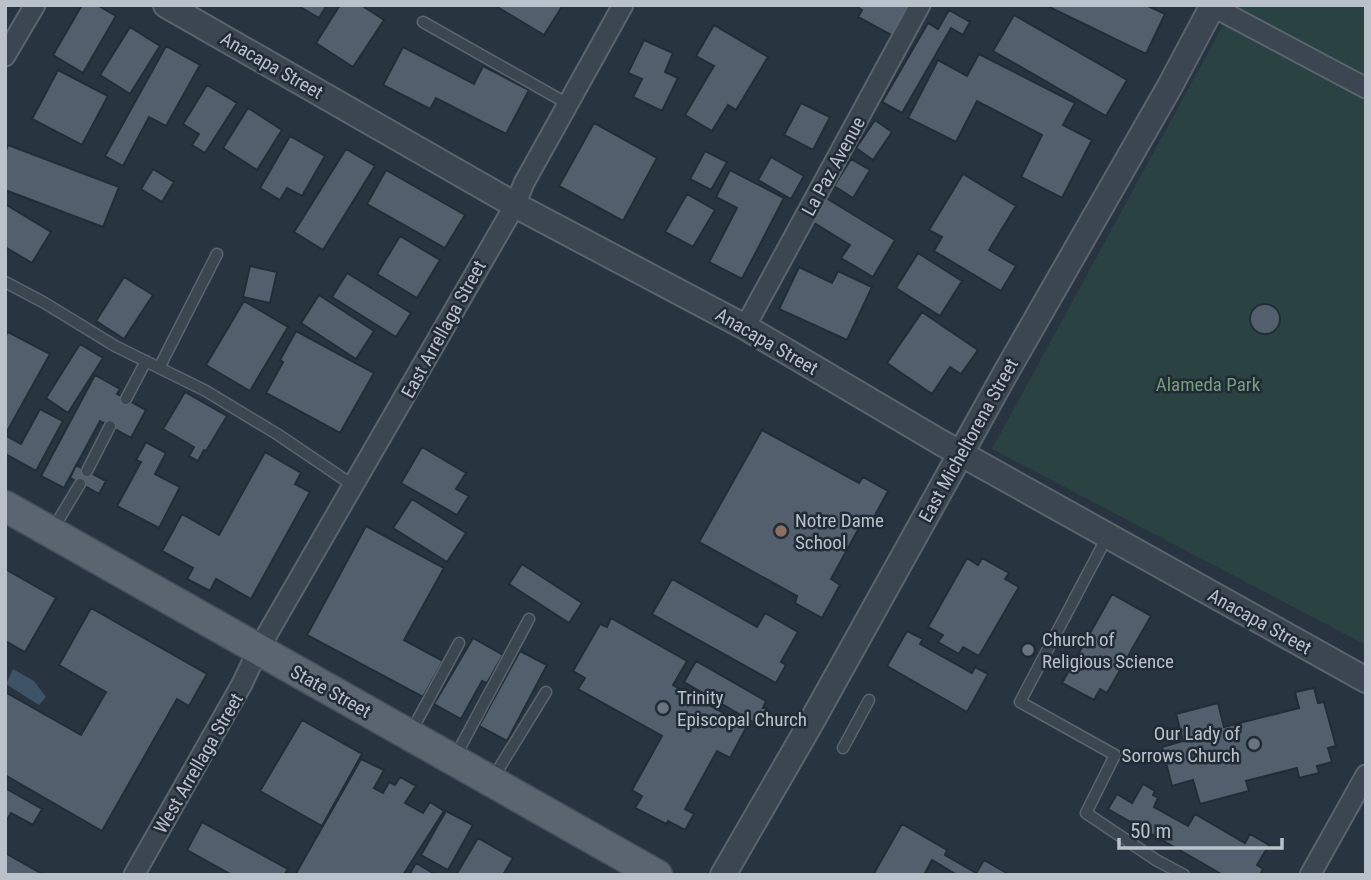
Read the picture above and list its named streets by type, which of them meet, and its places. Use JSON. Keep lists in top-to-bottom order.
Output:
{
  "streets": {
    "main road": ["State Street"],
    "street": [
      "Anacapa Street",
      "La Paz Avenue",
      "East Arrellaga Street",
      "East Micheltorena Street",
      "West Arrellaga Street"
    ]
  },
  "crossings": [
    ["Anacapa Street", "La Paz Avenue"],
    ["Anacapa Street", "East Arrellaga Street"],
    ["Anacapa Street", "East Micheltorena Street"],
    ["East Arrellaga Street", "State Street"],
    ["East Arrellaga Street", "West Arrellaga Street"],
    ["State Street", "West Arrellaga Street"]
  ],
  "parks": ["Alameda Park"],
  "places": [
    "Notre Dame School",
    "Church of Religious Science",
    "Trinity Episcopal Church",
    "Our Lady of Sorrows Church"
  ],
  "scale_bar": "50 m"
}
